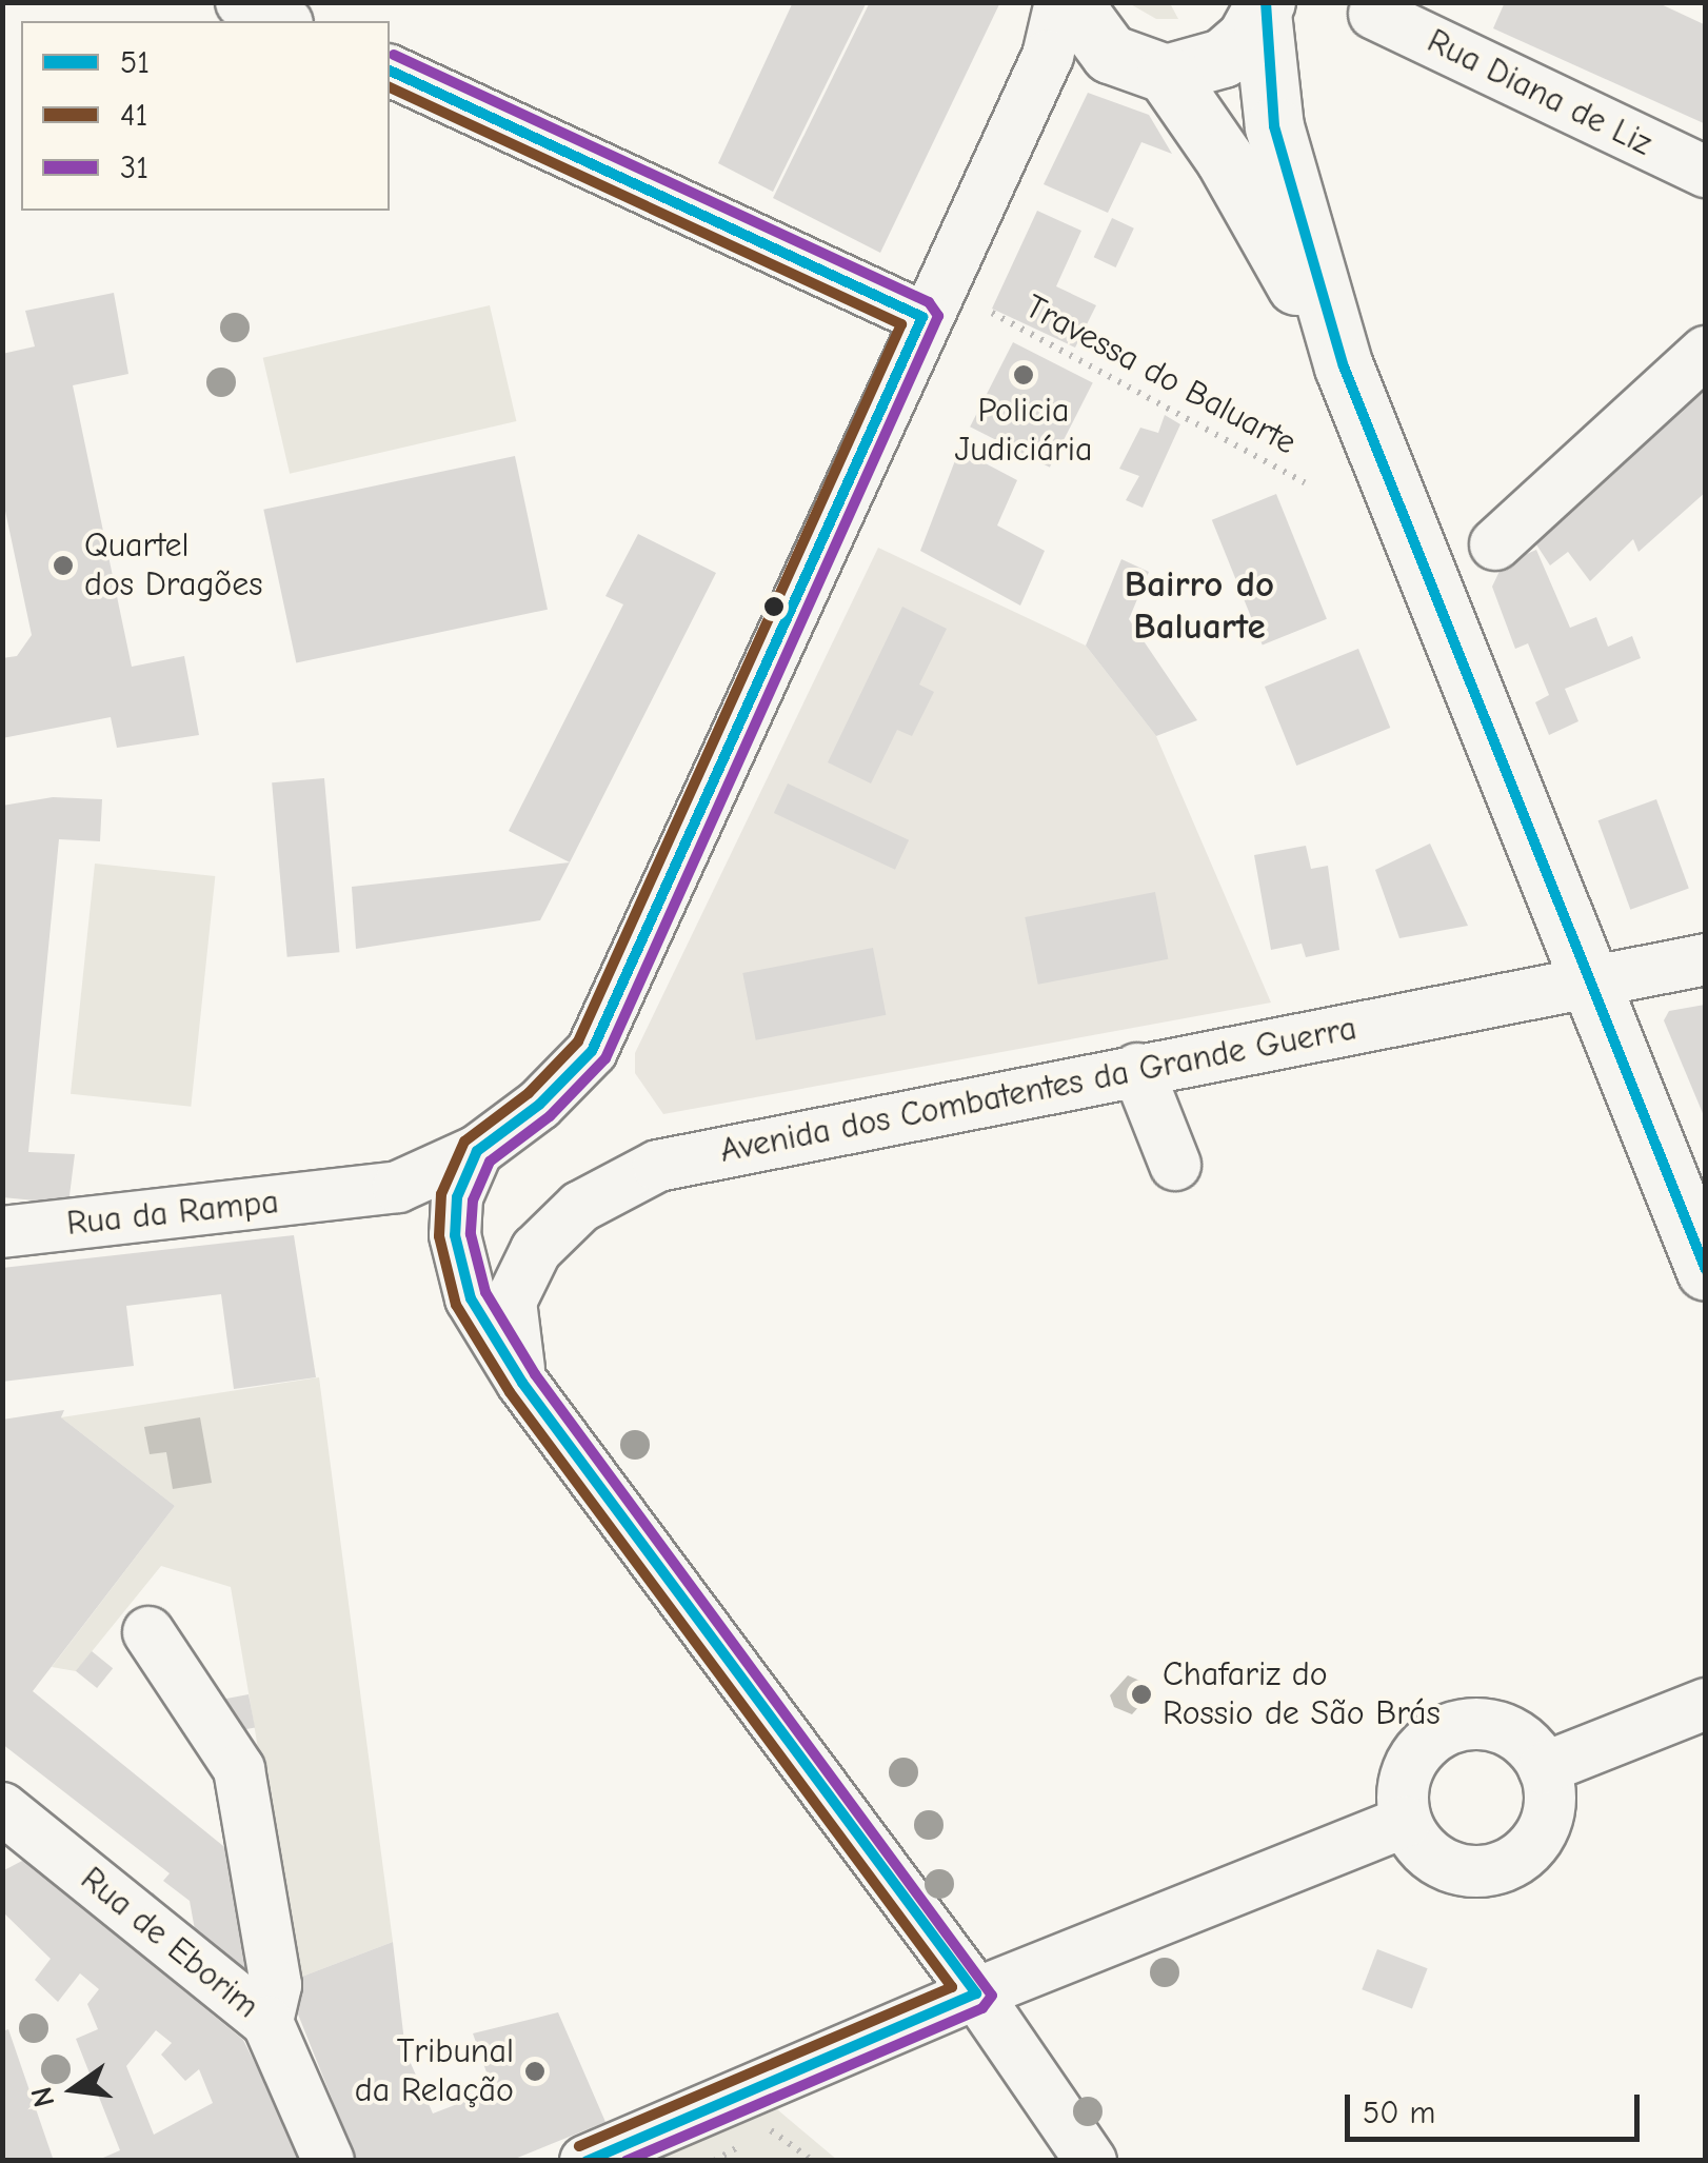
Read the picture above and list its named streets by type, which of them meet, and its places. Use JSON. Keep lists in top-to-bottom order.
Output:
{
  "streets": {
    "street": [
      "Rua Diana de Liz",
      "Avenida dos Combatentes da Grande Guerra",
      "Rua da Rampa",
      "Rua de Eborim"
    ],
    "path": ["Travessa do Baluarte"]
  },
  "districts": ["Bairro do Baluarte"],
  "places": [
    "Policia Judiciária",
    "Quartel dos Dragões",
    "Chafariz do Rossio de São Brás",
    "Tribunal da Relação"
  ],
  "lines": ["transit line 51", "transit line 31", "transit line 41"],
  "legend": ["51", "41", "31"],
  "scale_bar": "50 m",
  "north": "left"
}
